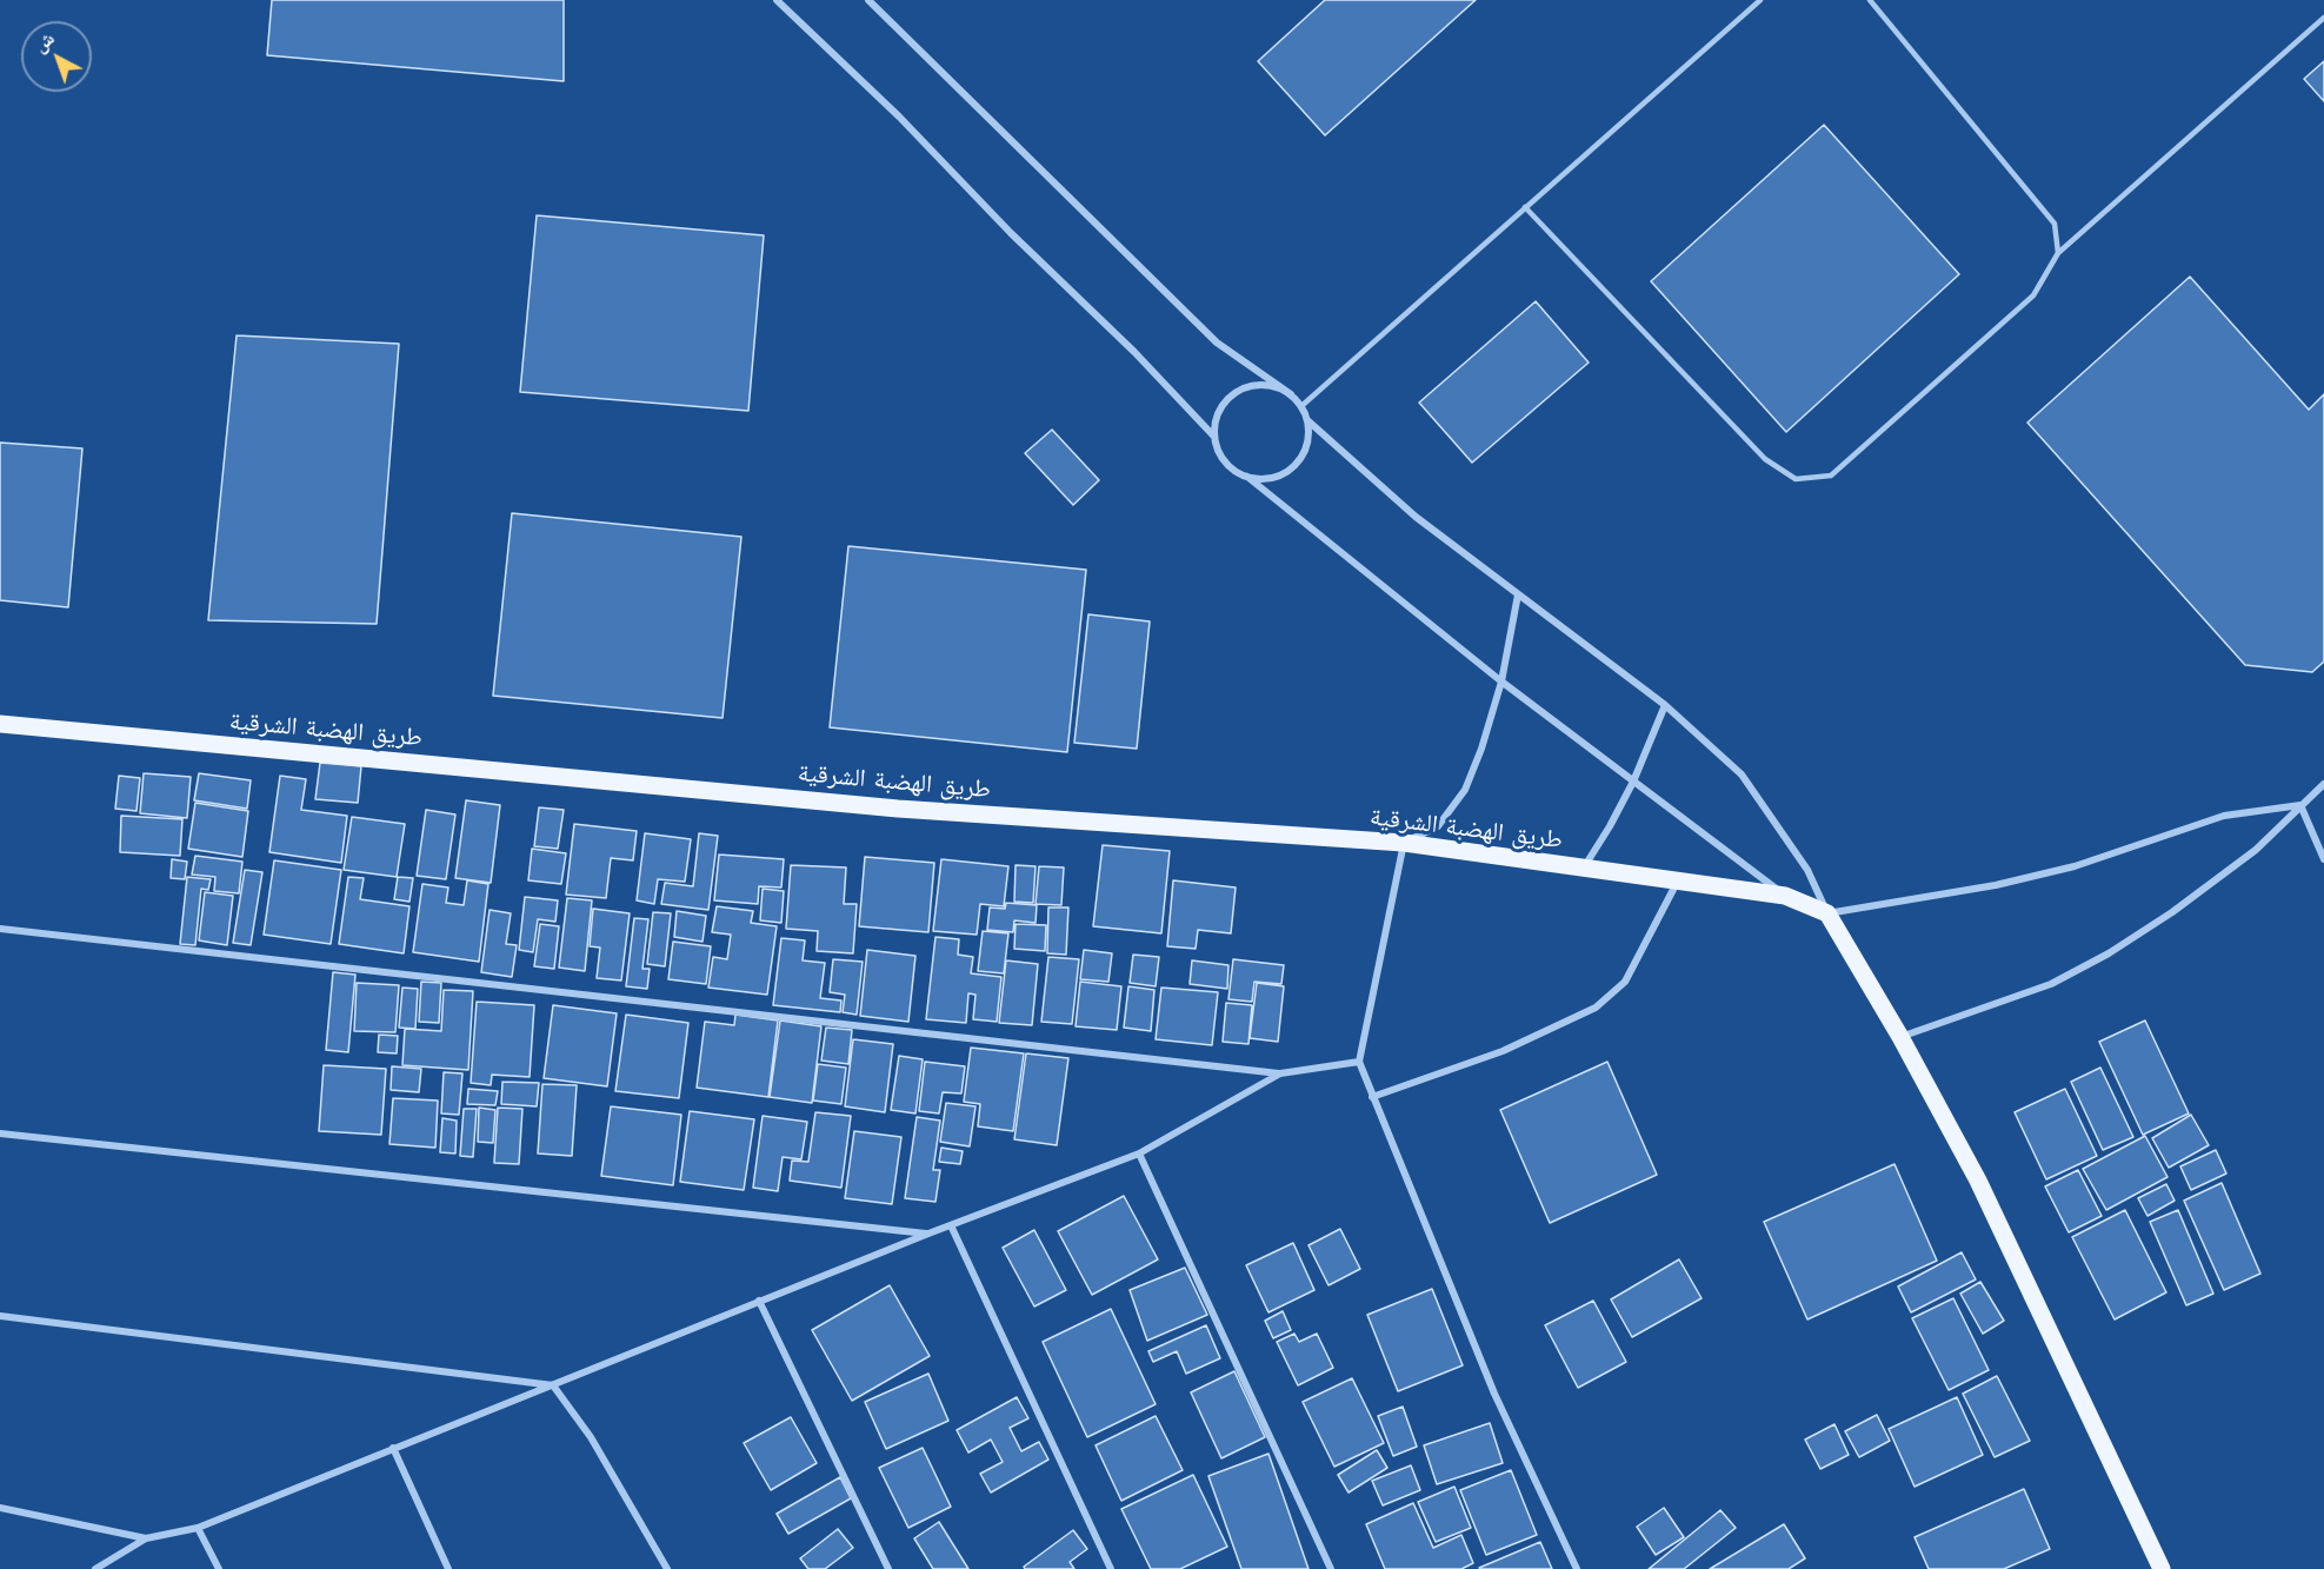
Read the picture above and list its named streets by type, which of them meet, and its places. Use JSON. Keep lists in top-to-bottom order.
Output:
{
  "streets": {
    "main road": ["طريق الهضبة الشرقية"]
  },
  "north": "top left"
}
